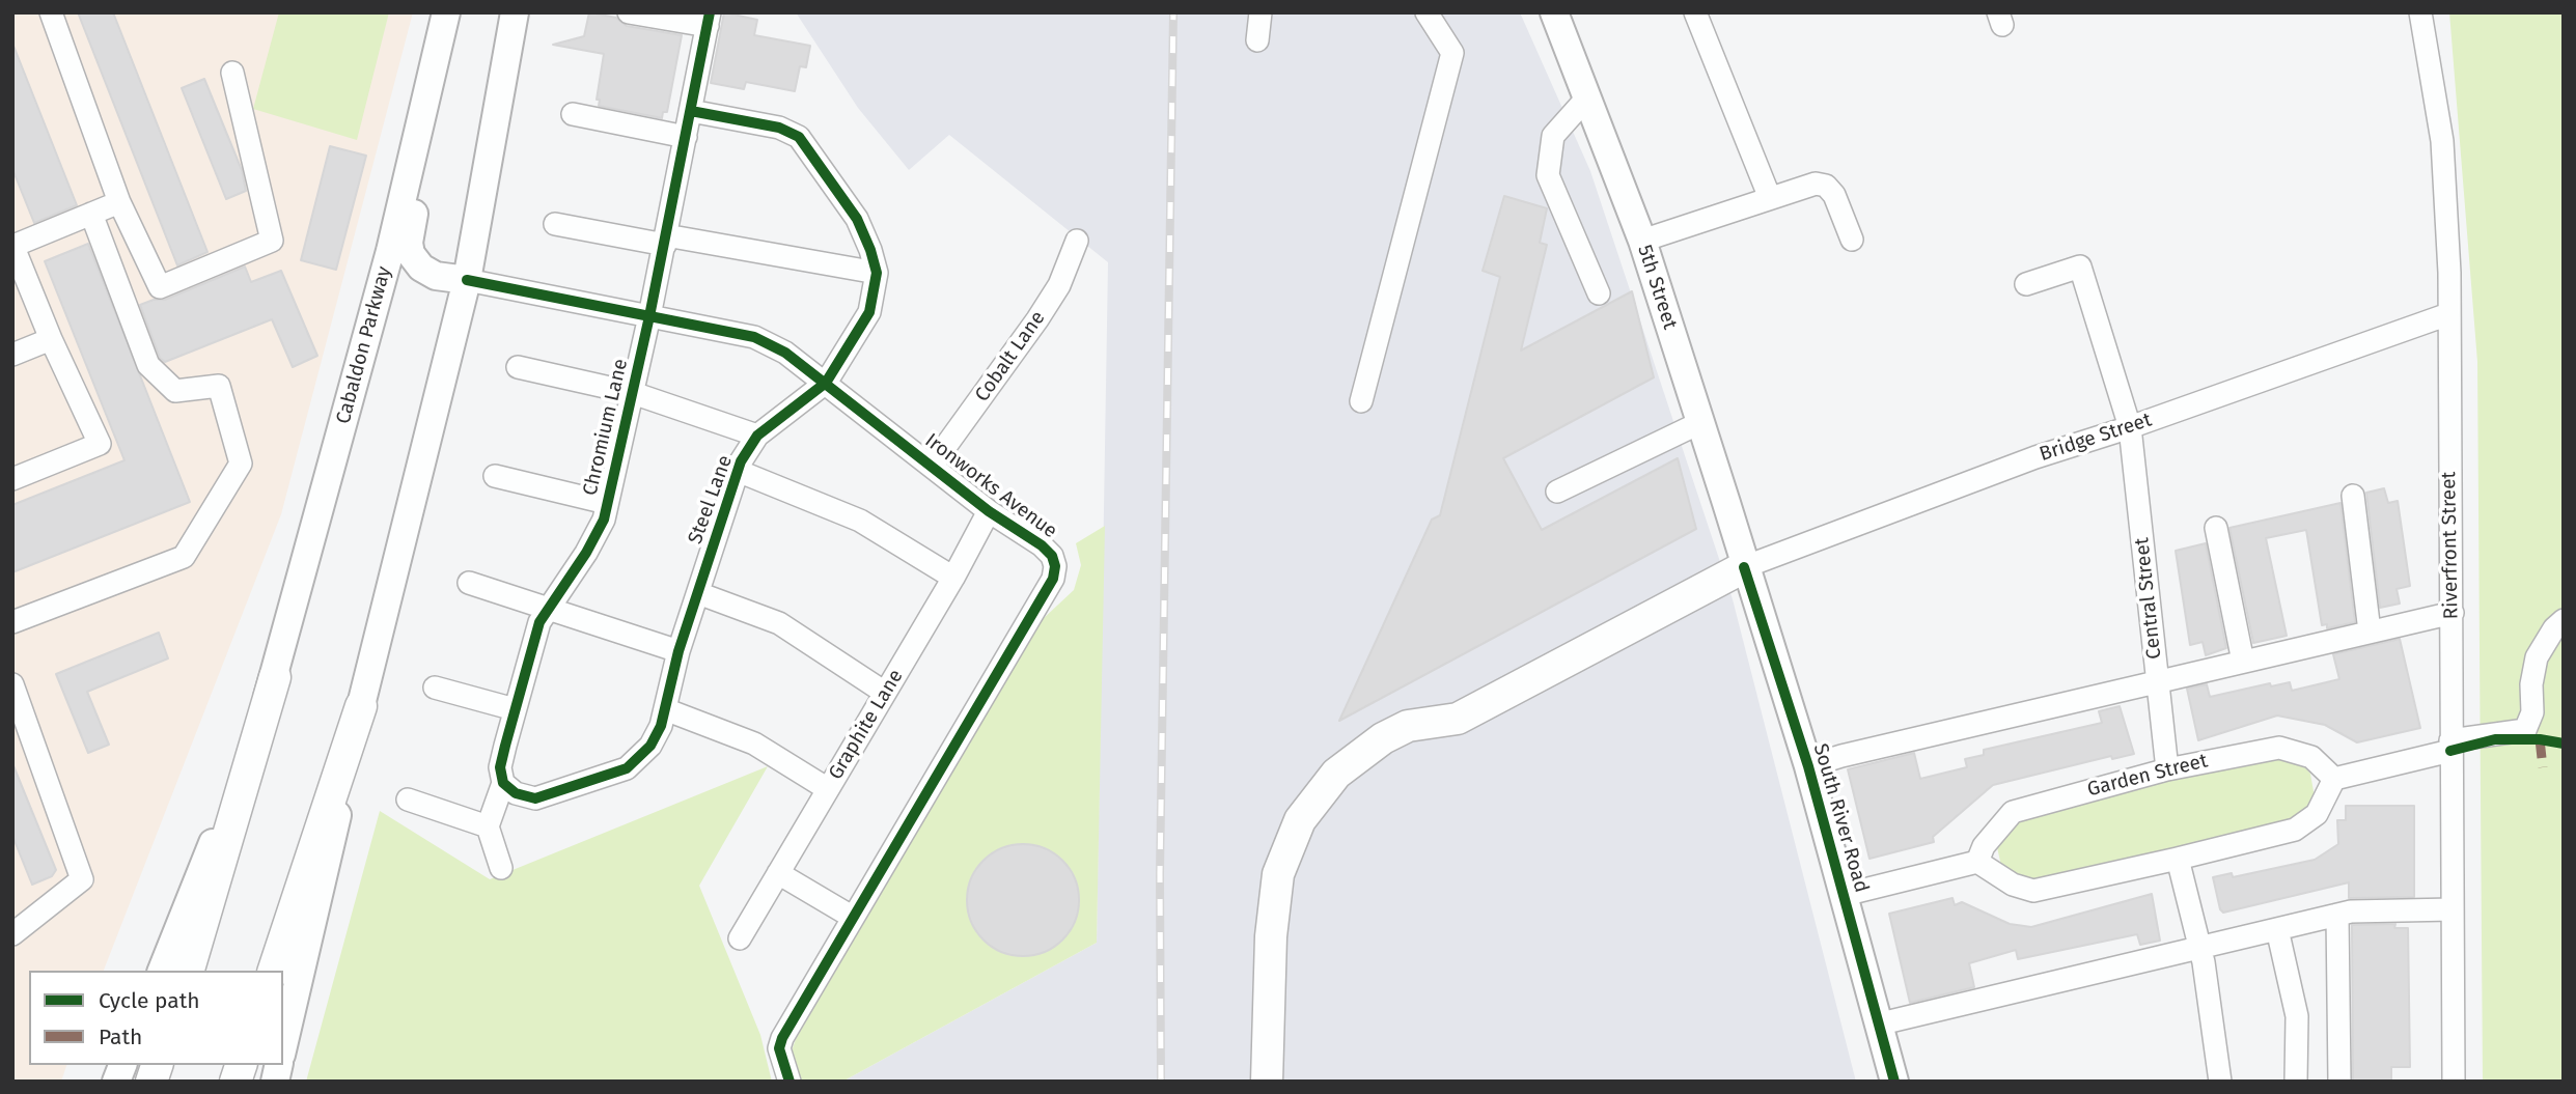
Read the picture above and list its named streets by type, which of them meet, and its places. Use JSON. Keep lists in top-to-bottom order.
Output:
{
  "streets": {
    "main road": ["5th Street", "Cabaldon Parkway", "South River Road"],
    "street": [
      "Cobalt Lane",
      "Chromium Lane",
      "Bridge Street",
      "Ironworks Avenue",
      "Steel Lane",
      "Riverfront Street",
      "Central Street",
      "Graphite Lane",
      "Garden Street"
    ]
  },
  "crossings": [
    ["5th Street", "Bridge Street"],
    ["5th Street", "South River Road"],
    ["Cobalt Lane", "Ironworks Avenue"],
    ["Chromium Lane", "Ironworks Avenue"],
    ["Chromium Lane", "Steel Lane"],
    ["Bridge Street", "Riverfront Street"],
    ["Bridge Street", "Central Street"],
    ["Bridge Street", "South River Road"],
    ["Ironworks Avenue", "Steel Lane"],
    ["Ironworks Avenue", "Graphite Lane"],
    ["Central Street", "Garden Street"]
  ],
  "legend": ["Cycle path", "Path"]
}
